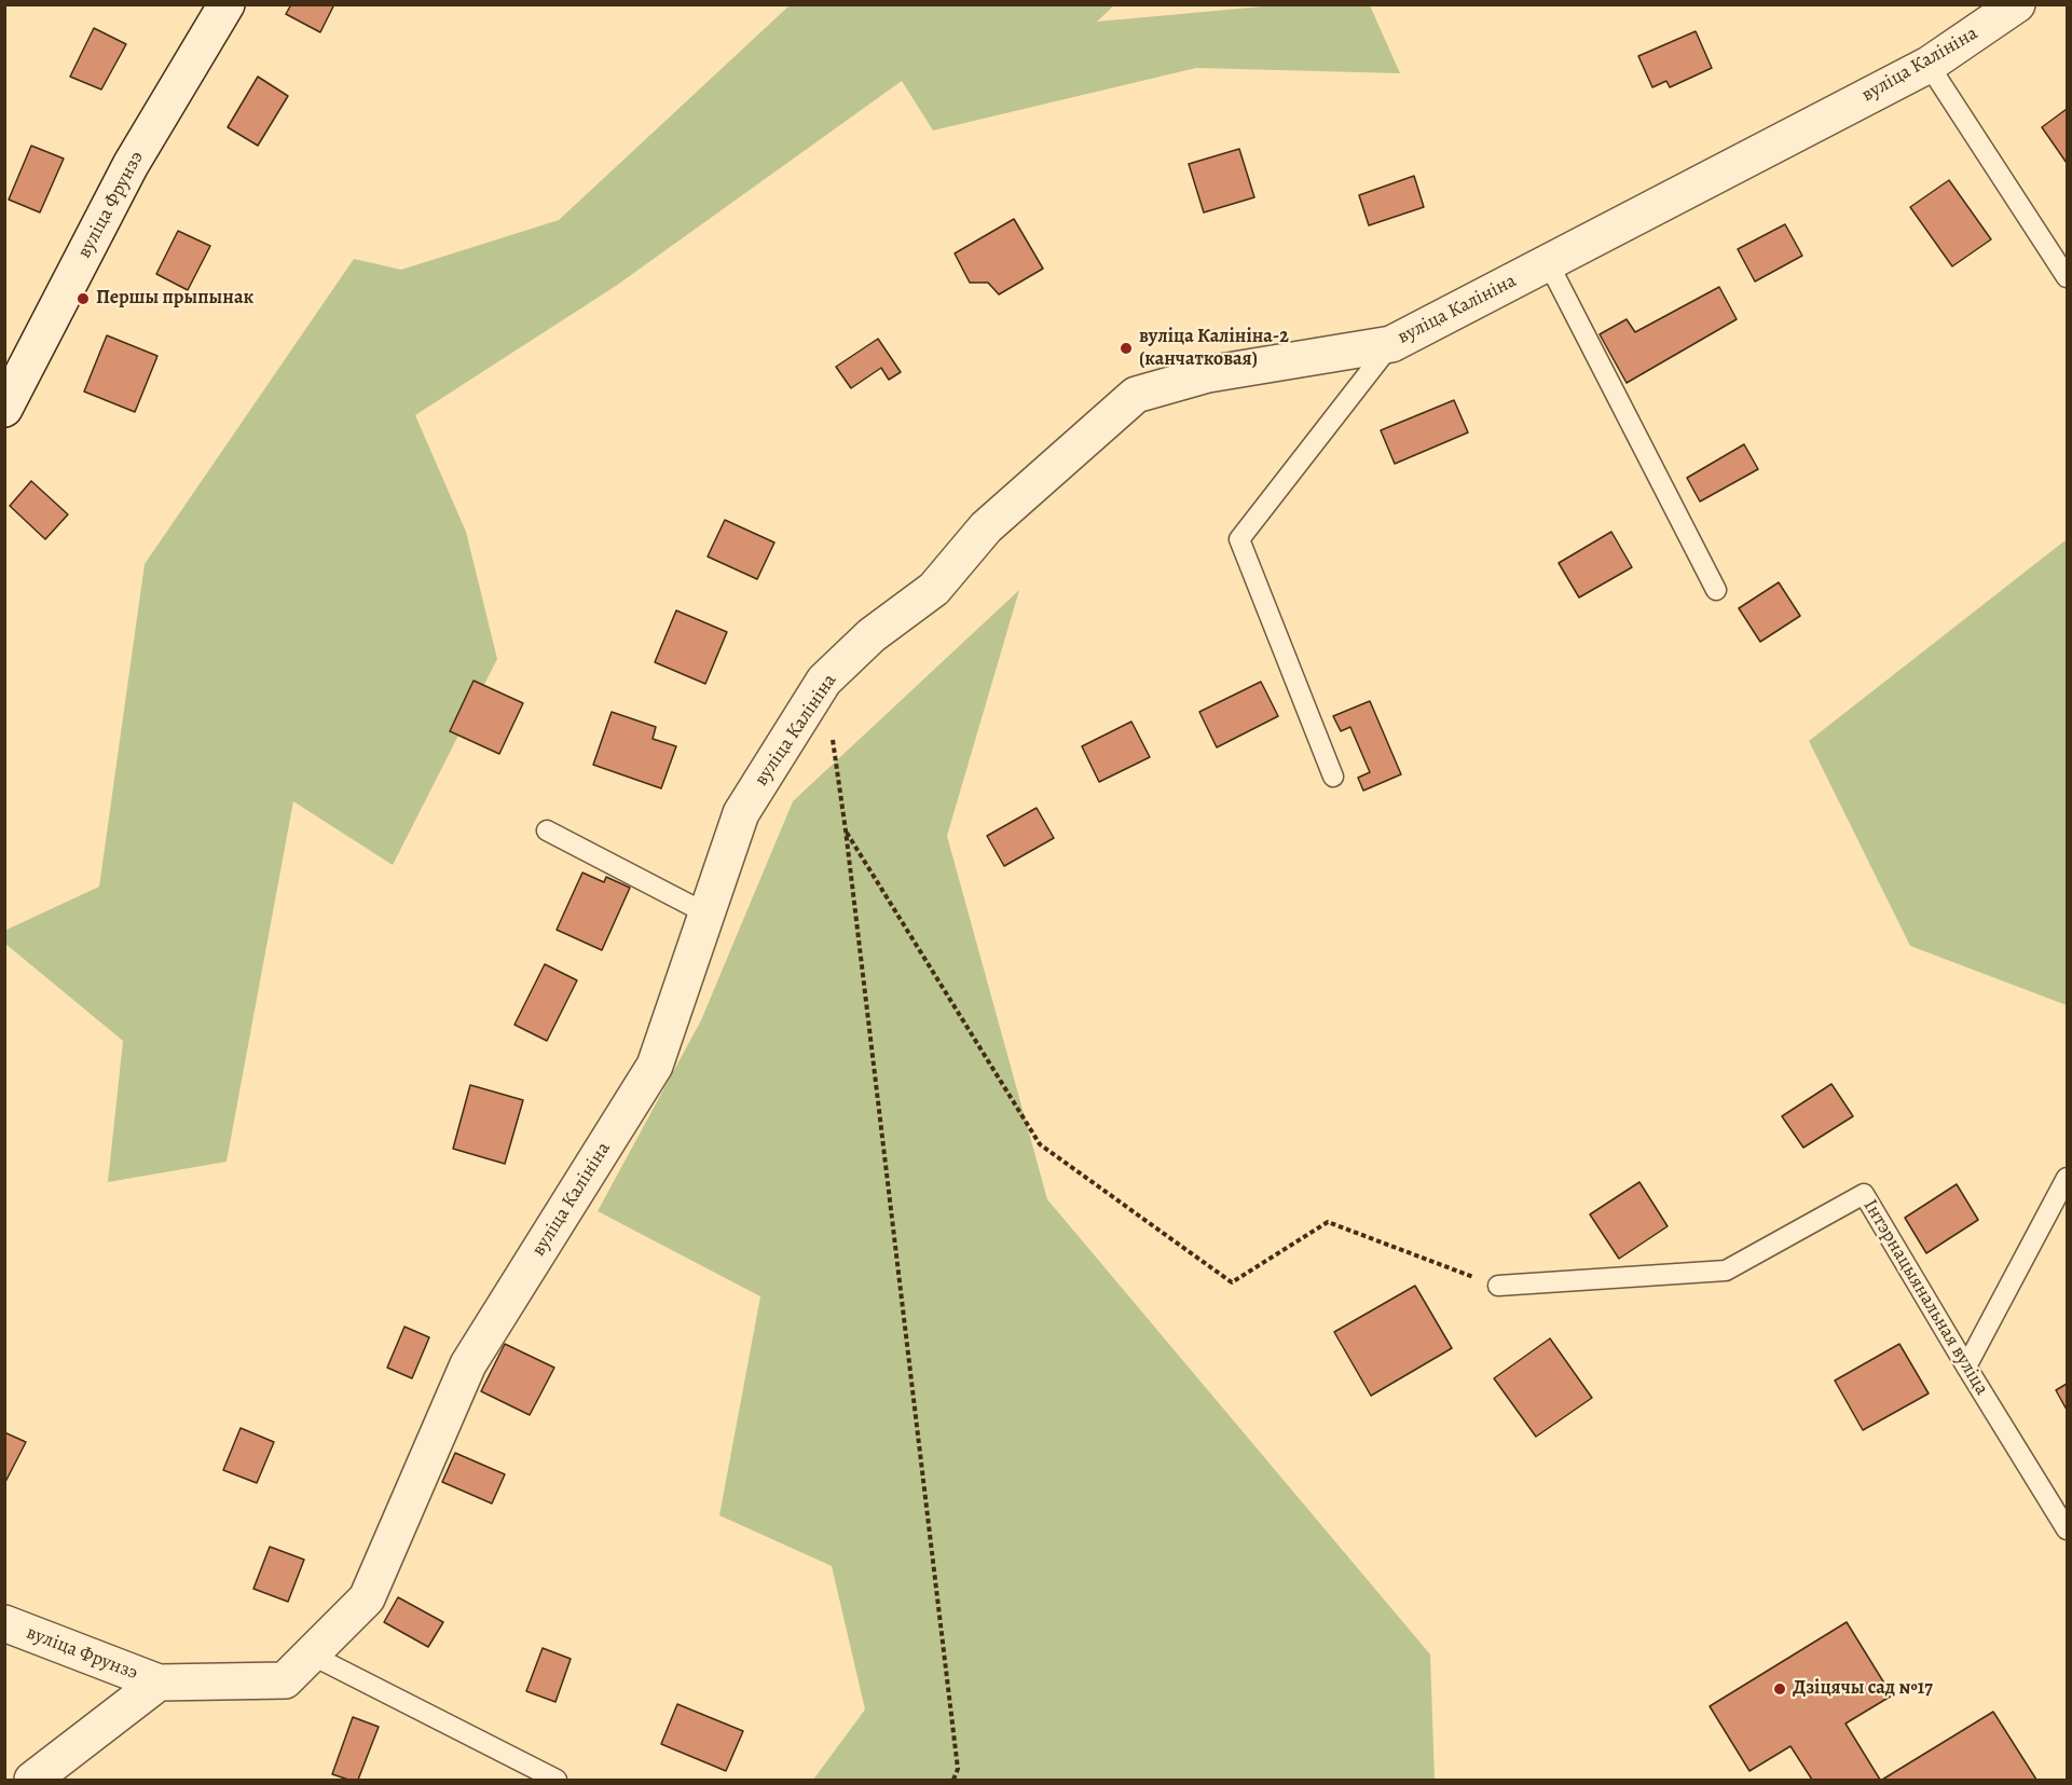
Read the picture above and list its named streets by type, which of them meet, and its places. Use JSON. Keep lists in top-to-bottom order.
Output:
{
  "streets": {
    "street": ["вуліца Калініна", "вуліца Фрунзэ"],
    "lane": ["Інтэрнацыянальная вуліца"]
  },
  "crossings": [
    ["вуліца Калініна", "вуліца Фрунзэ"]
  ],
  "places": ["Першы прыпынак", "вуліца Калініна-2 (канчатковая)", "Дзіцячы сад №17"]
}
